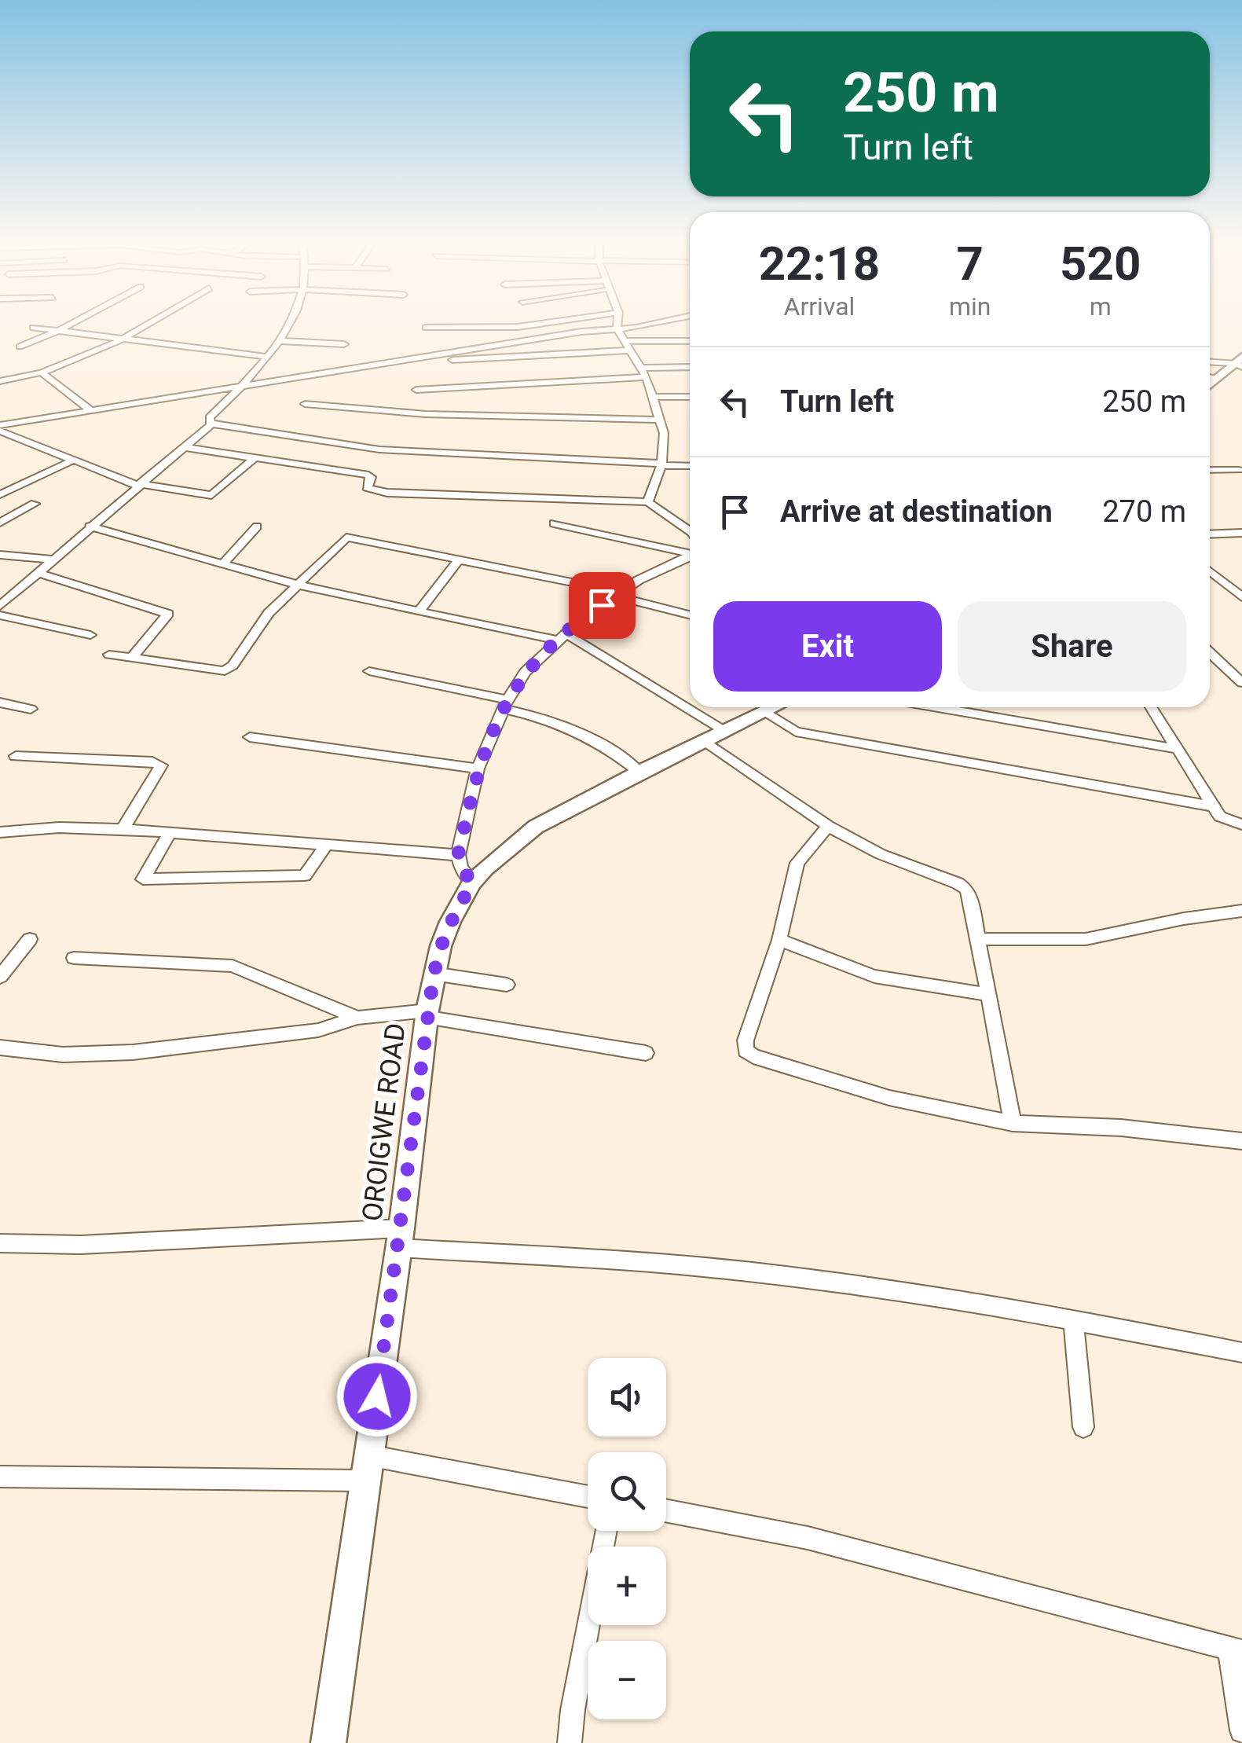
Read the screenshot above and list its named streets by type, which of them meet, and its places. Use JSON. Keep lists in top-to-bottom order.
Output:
{
  "streets": {
    "street": ["OROIGWE ROAD"]
  },
  "page": {
    "turn": ["250 m", "Turn left"],
    "eta": [
      "22:18",
      "Arrival",
      "7",
      "min",
      "520",
      "m"
    ],
    "list": [
      {
        "name": "Turn left",
        "value": "250 m"
      },
      {
        "name": "Arrive at destination",
        "value": "270 m"
      }
    ],
    "buttons": ["Exit", "Share"],
    "map_buttons": ["+", "−"]
  }
}
